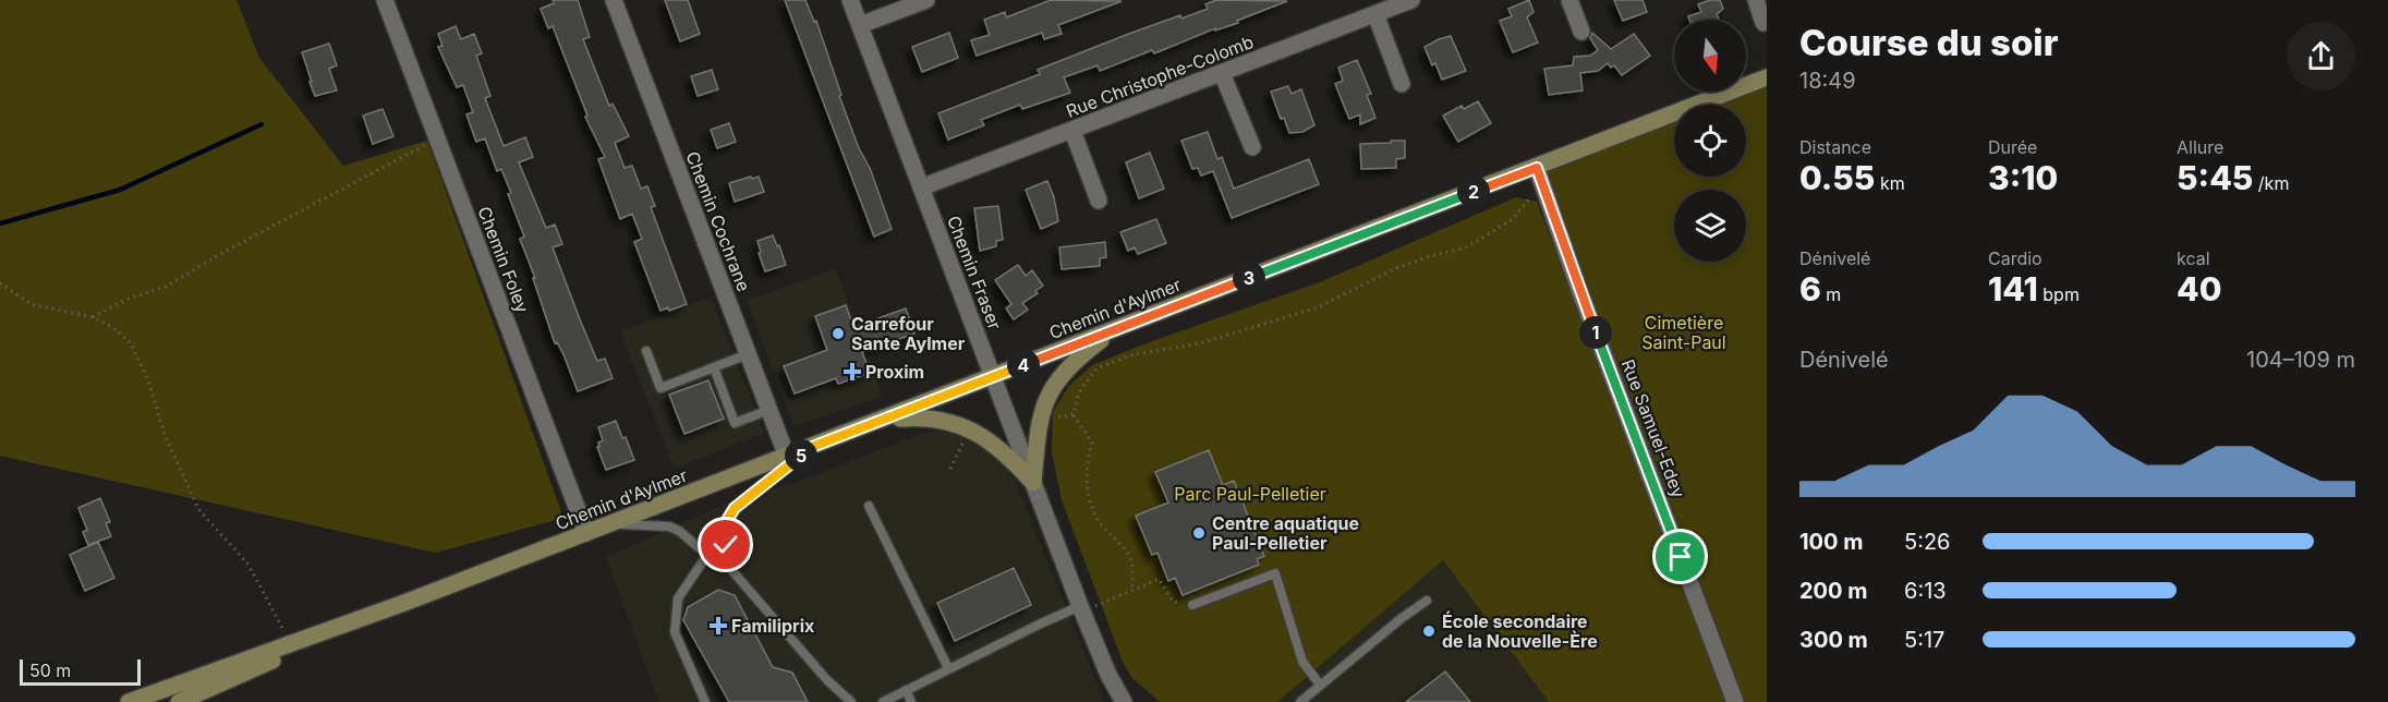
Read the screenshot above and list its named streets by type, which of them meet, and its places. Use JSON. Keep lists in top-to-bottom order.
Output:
{
  "streets": {
    "main road": ["Chemin d'Aylmer"],
    "street": [
      "Rue Christophe-Colomb",
      "Chemin Cochrane",
      "Chemin Foley",
      "Chemin Fraser",
      "Rue Samuel-Edey"
    ]
  },
  "crossings": [
    ["Rue Christophe-Colomb", "Chemin Fraser"],
    ["Chemin Cochrane", "Chemin d'Aylmer"],
    ["Chemin Foley", "Chemin d'Aylmer"],
    ["Chemin Fraser", "Chemin d'Aylmer"],
    ["Chemin d'Aylmer", "Rue Samuel-Edey"]
  ],
  "parks": ["Cimetière Saint-Paul", "Parc Paul-Pelletier"],
  "places": {
    "other": ["Carrefour Sante Aylmer", "Centre aquatique Paul-Pelletier", "École secondaire de la Nouvelle-Ère"],
    "health": ["Proxim", "Familiprix"]
  },
  "scale_bar": "50 m",
  "north": "bottom",
  "page": {
    "heading": ["Course du soir", "18:49"],
    "stats": [
      ["Distance", "0.55 km"],
      ["Durée", "3:10"],
      ["Allure", "5:45 /km"],
      ["Dénivelé", "6 m"],
      ["Cardio", "141 bpm"],
      ["kcal", "40"]
    ],
    "pins": [
      "2",
      "3",
      "1",
      "4",
      "5"
    ],
    "chart": ["Dénivelé", "104–109 m"],
    "list": [
      {
        "name": "100 m",
        "note": "5:26"
      },
      {
        "name": "200 m",
        "note": "6:13"
      },
      {
        "name": "300 m",
        "note": "5:17"
      }
    ],
    "scale": "50 m"
  }
}
